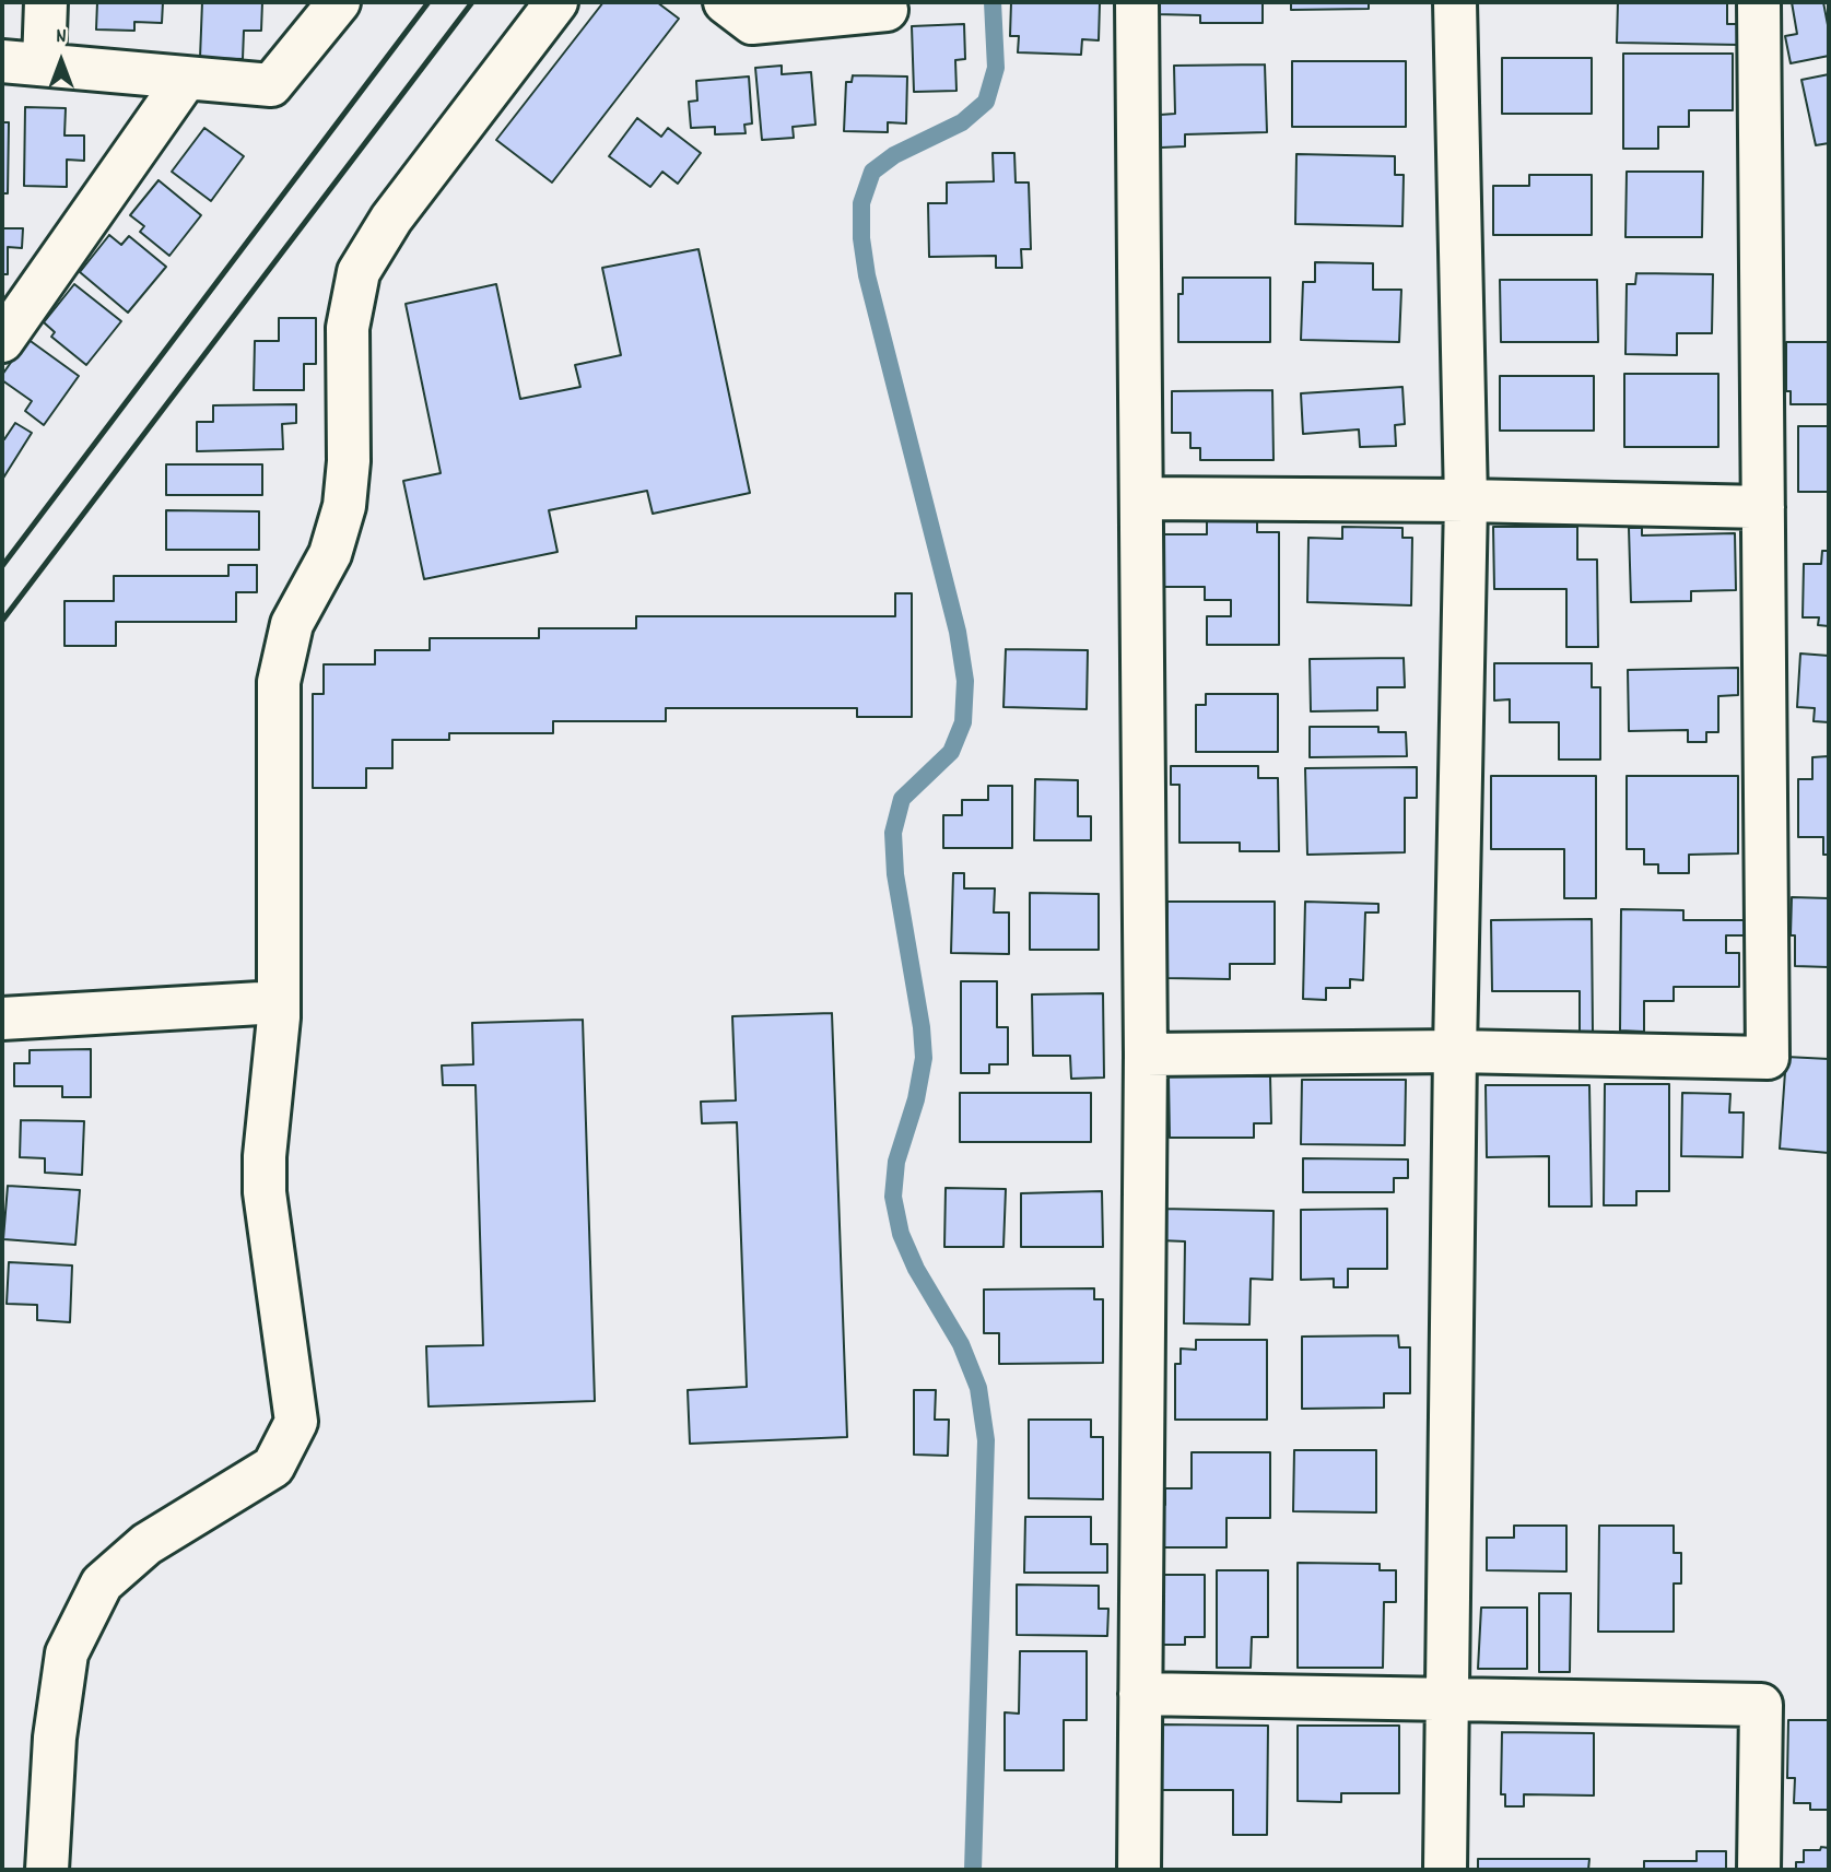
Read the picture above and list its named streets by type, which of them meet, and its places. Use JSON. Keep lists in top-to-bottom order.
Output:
{
  "north": "top"
}
